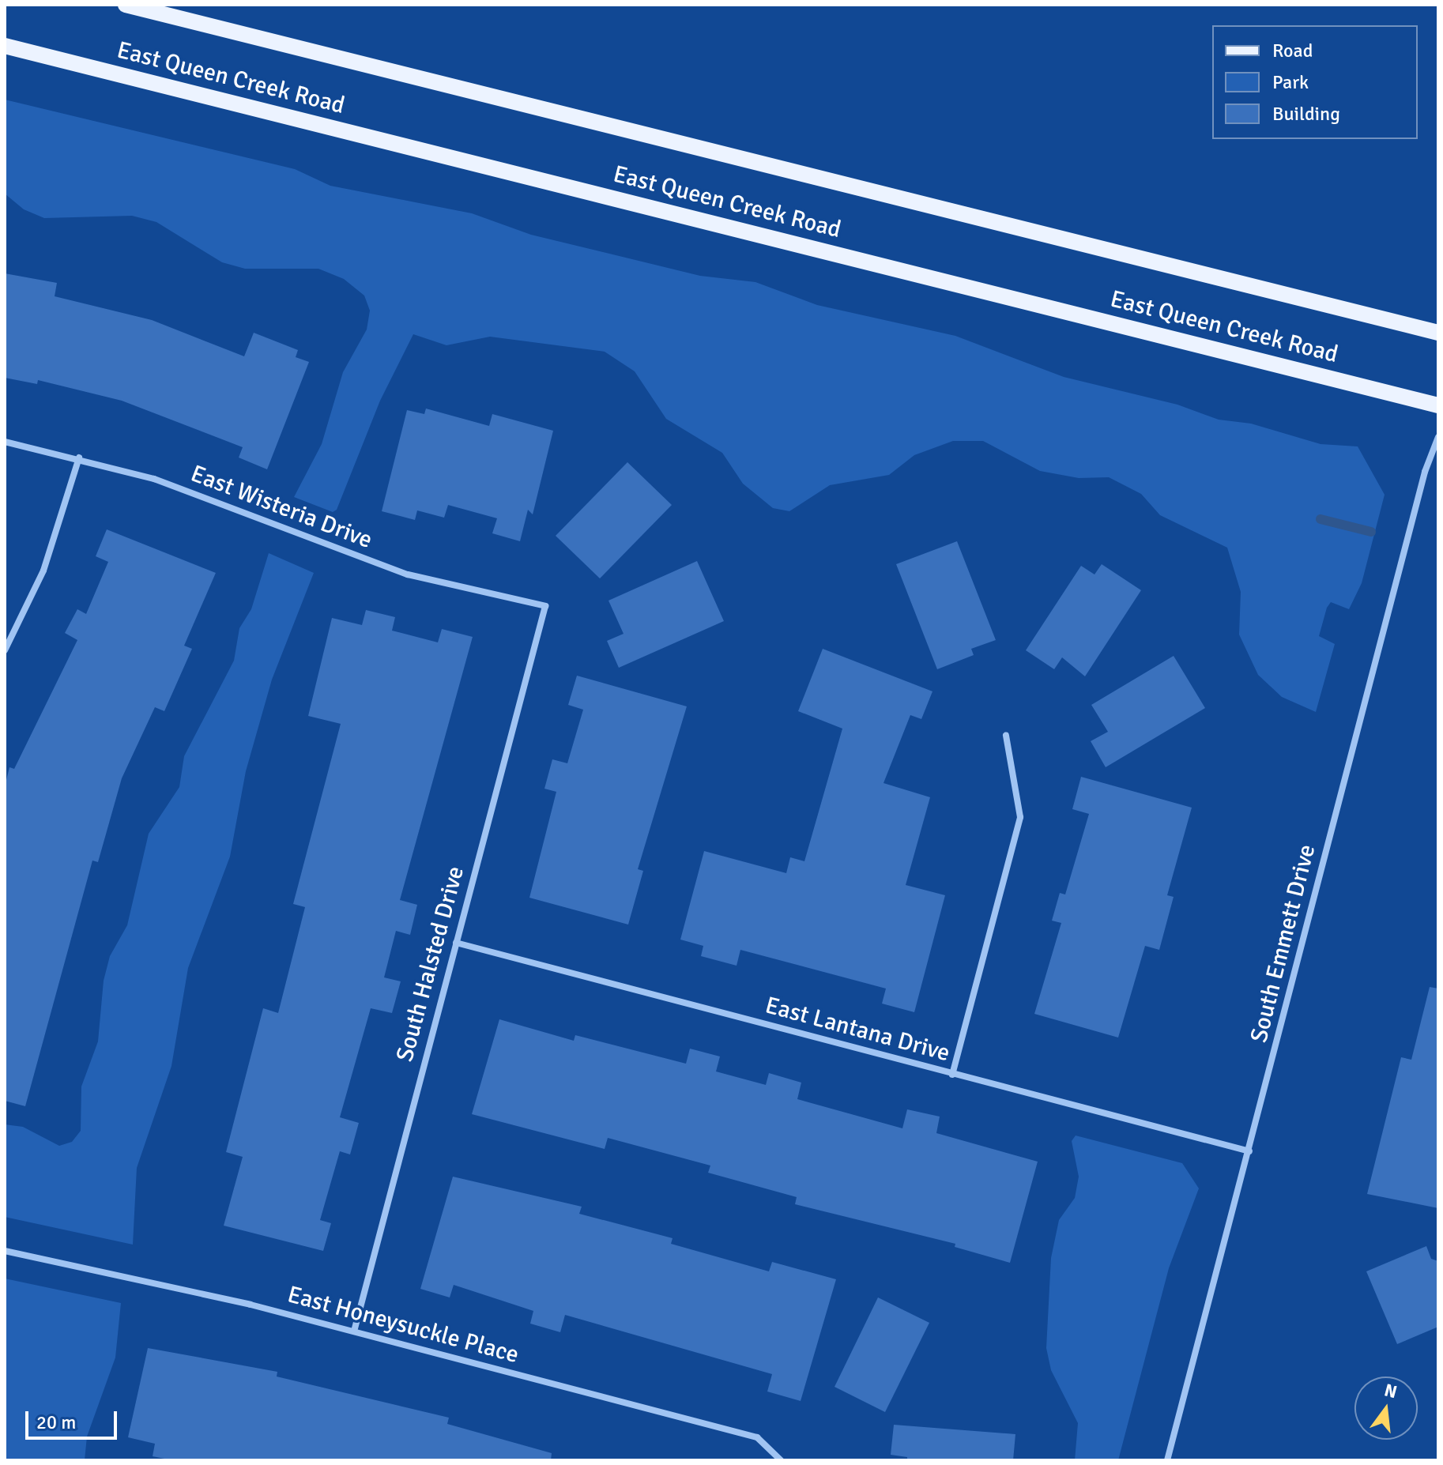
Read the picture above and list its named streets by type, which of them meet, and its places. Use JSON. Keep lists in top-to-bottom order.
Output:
{
  "streets": {
    "main road": ["East Queen Creek Road"],
    "street": [
      "East Wisteria Drive",
      "South Emmett Drive",
      "South Halsted Drive",
      "East Lantana Drive",
      "East Honeysuckle Place"
    ]
  },
  "crossings": [
    ["East Wisteria Drive", "South Halsted Drive"],
    ["South Emmett Drive", "East Lantana Drive"],
    ["South Halsted Drive", "East Lantana Drive"],
    ["South Halsted Drive", "East Honeysuckle Place"]
  ],
  "legend": ["Road", "Park", "Building"],
  "scale_bar": "20 m",
  "north": "top"
}
